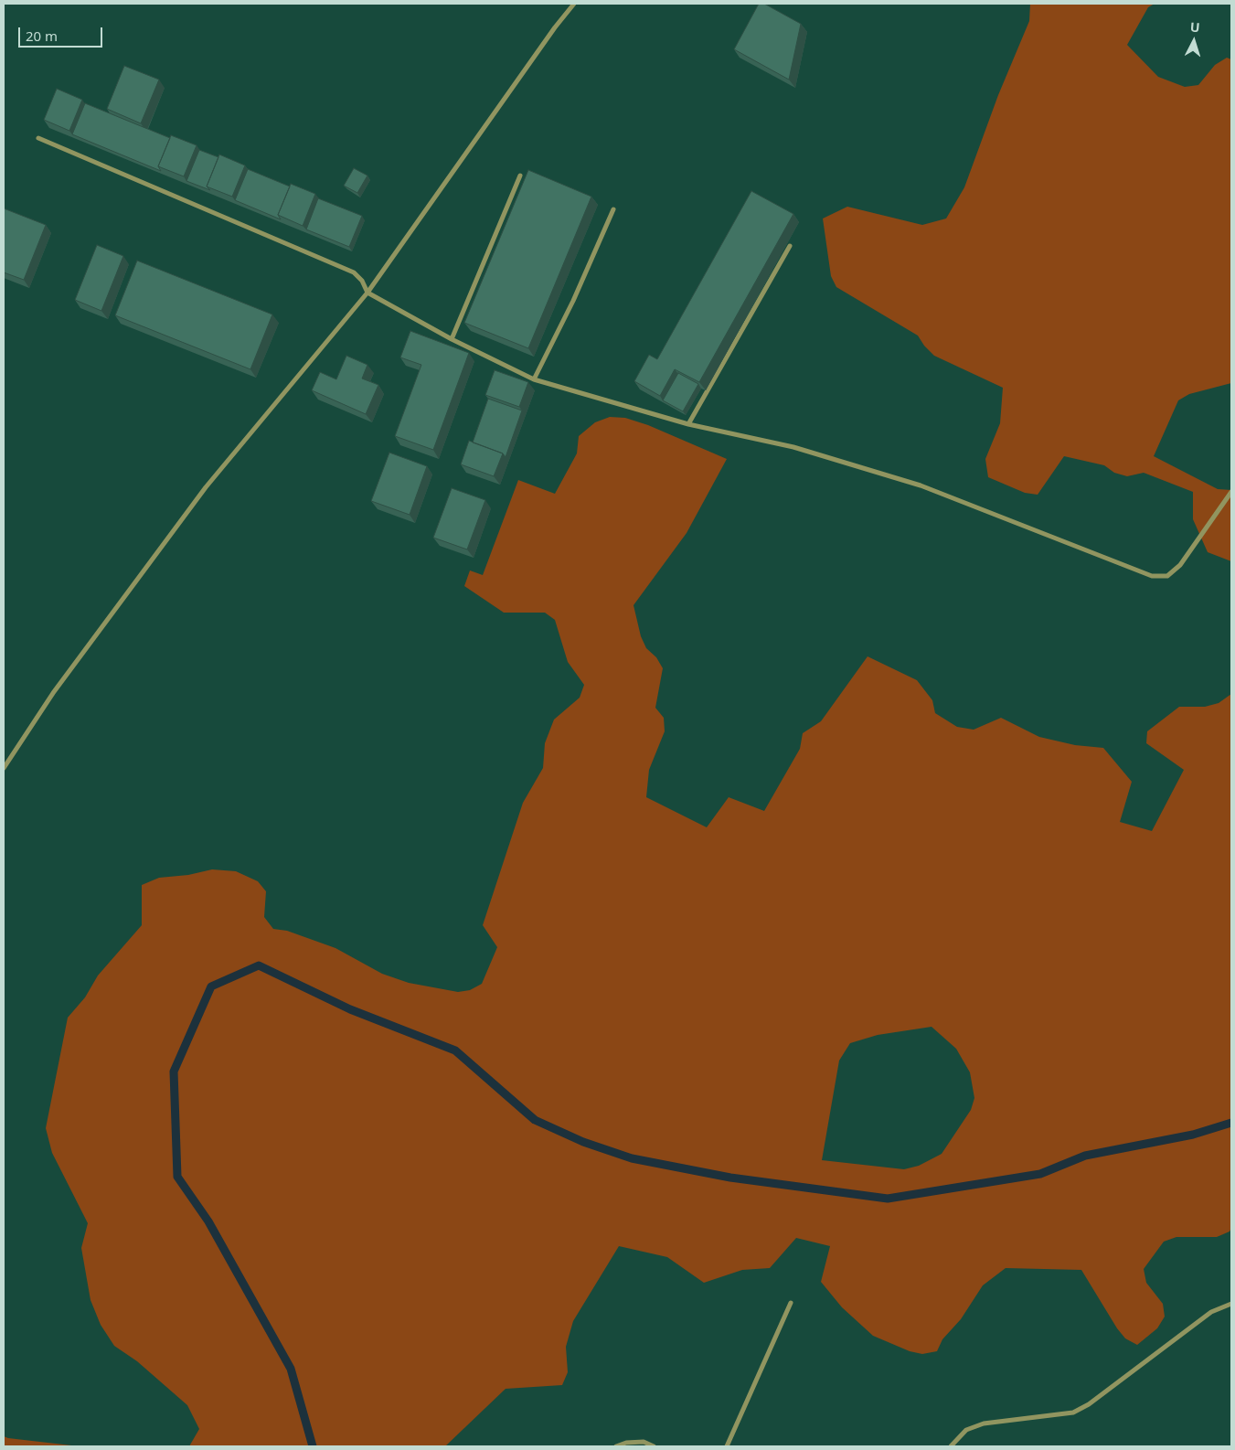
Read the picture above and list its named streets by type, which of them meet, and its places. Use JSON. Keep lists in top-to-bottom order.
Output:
{
  "scale_bar": "20 m",
  "north": "top"
}
